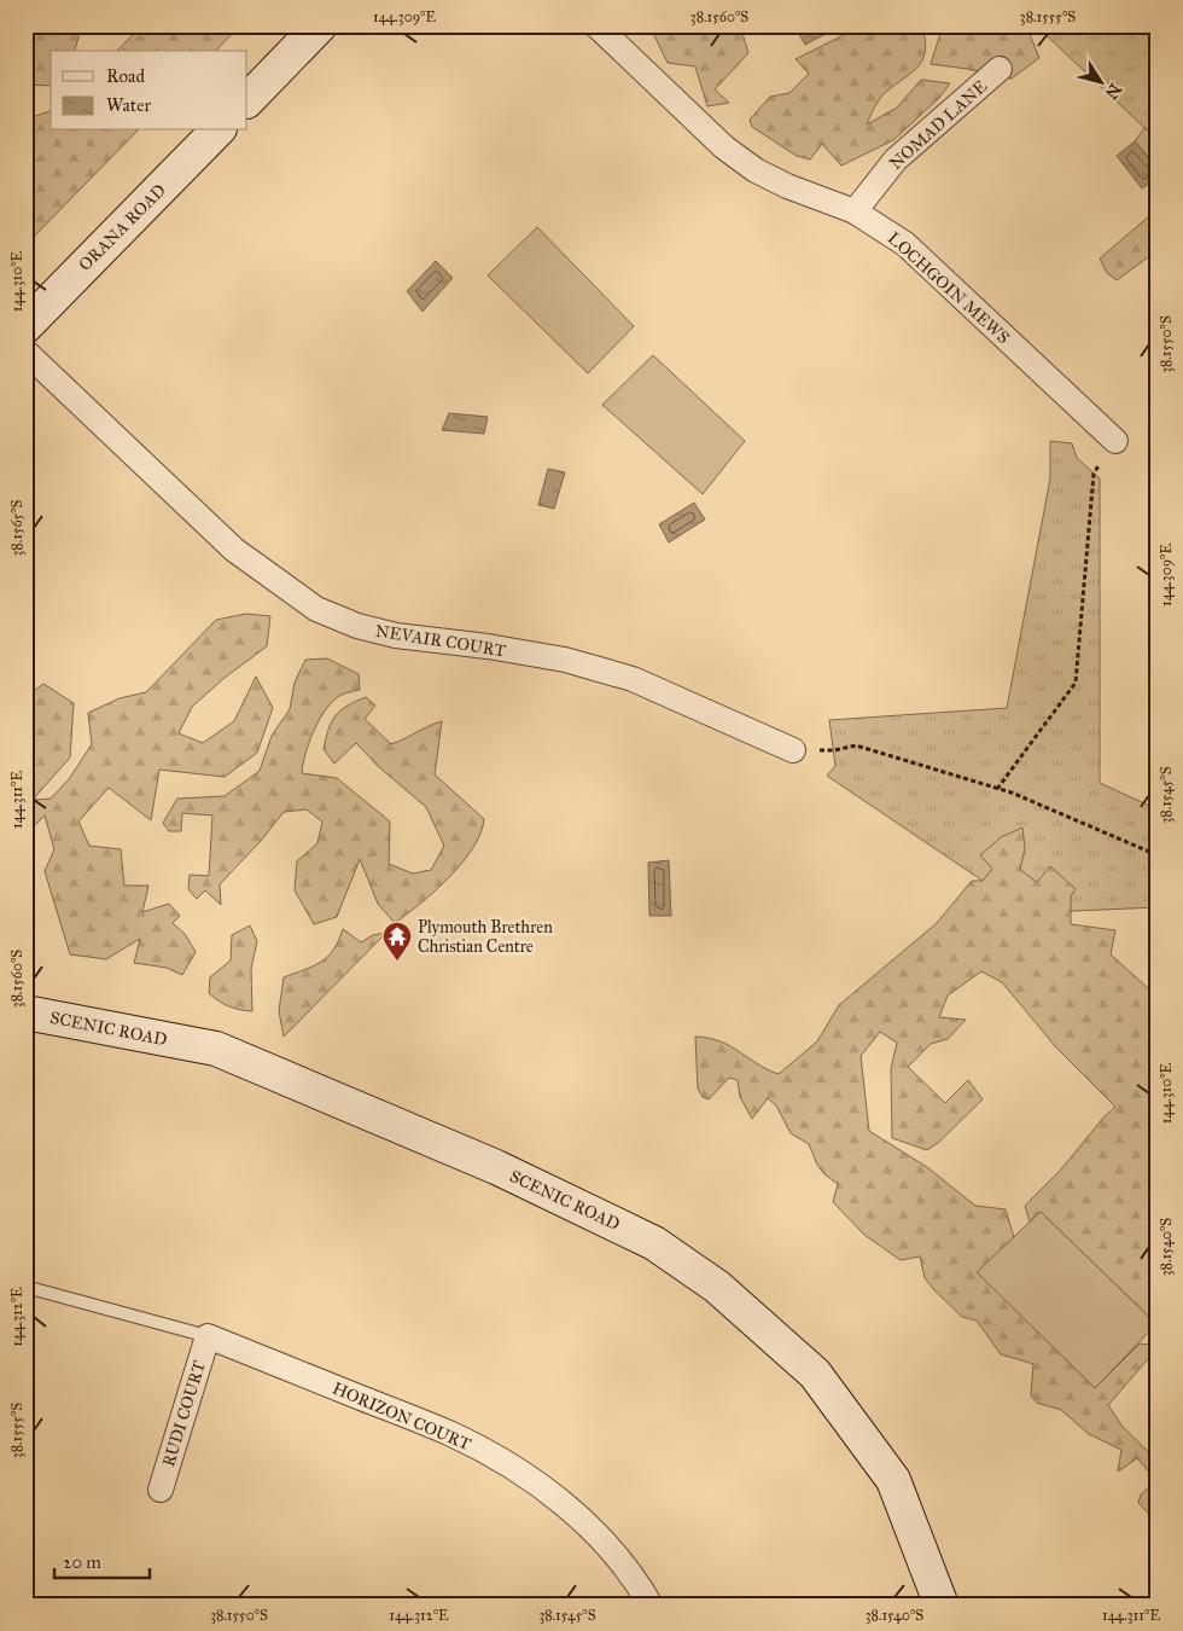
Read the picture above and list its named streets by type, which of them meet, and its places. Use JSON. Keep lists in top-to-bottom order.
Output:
{
  "streets": {
    "main road": ["ORANA ROAD", "SCENIC ROAD"],
    "street": [
      "NOMAD LANE",
      "LOCHGOIN MEWS",
      "NEVAIR COURT",
      "RUDI COURT",
      "HORIZON COURT"
    ]
  },
  "crossings": [
    ["NOMAD LANE", "LOCHGOIN MEWS"],
    ["RUDI COURT", "HORIZON COURT"]
  ],
  "places": {
    "temple": ["Plymouth Brethren Christian Centre"]
  },
  "legend": ["Road", "Water"],
  "scale_bar": "20 m",
  "north": "bottom right",
  "coordinates": [
    "144.309°E",
    "38.1560°S",
    "38.1555°S",
    "144.310°E",
    "38.1550°S",
    "38.1565°S",
    "38.1545°S",
    "144.311°E",
    "38.1540°S",
    "144.312°E"
  ]
}
